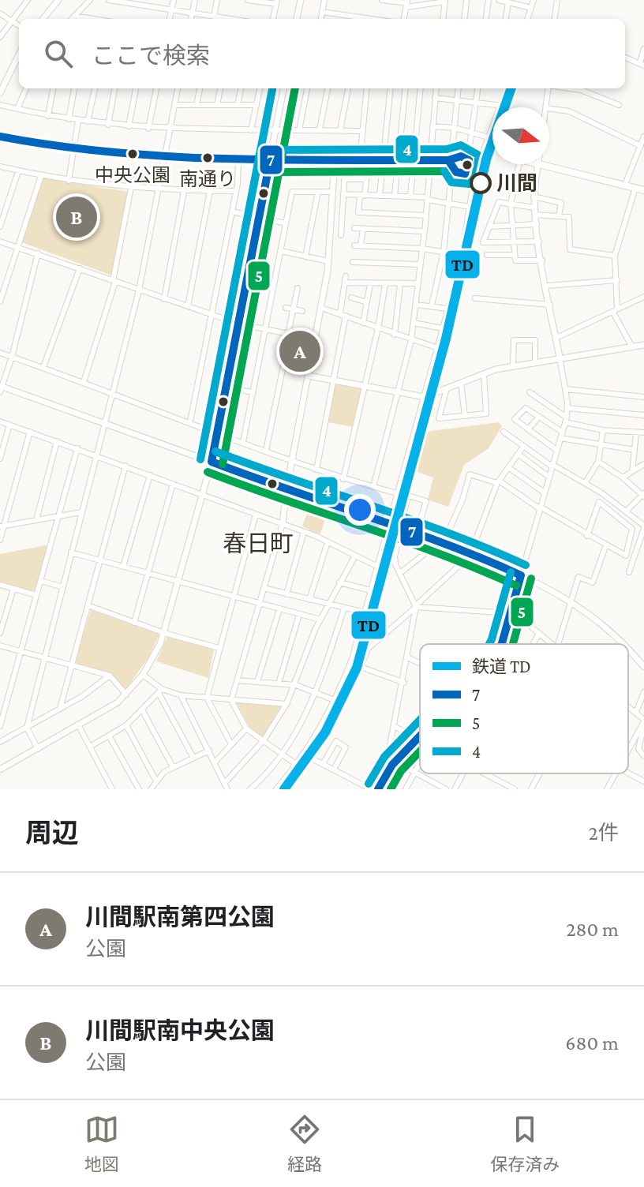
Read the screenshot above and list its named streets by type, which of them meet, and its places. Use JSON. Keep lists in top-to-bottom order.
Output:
{
  "districts": ["春日町"],
  "places": ["中央公園", "南通り", "川間"],
  "lines": [
    "rail line TD",
    "transit line 5",
    "transit line 4",
    "transit line 7"
  ],
  "legend": [
    "鉄道 TD",
    "7",
    "5",
    "4"
  ],
  "north": "right",
  "page": {
    "search": "ここで検索",
    "pins": ["B", "A"],
    "heading": ["周辺", "2件"],
    "list": [
      {
        "mark": "A",
        "name": "川間駅南第四公園",
        "note": "公園",
        "value": "280 m"
      },
      {
        "mark": "B",
        "name": "川間駅南中央公園",
        "note": "公園",
        "value": "680 m"
      }
    ],
    "nav": ["地図", "経路", "保存済み"]
  }
}
